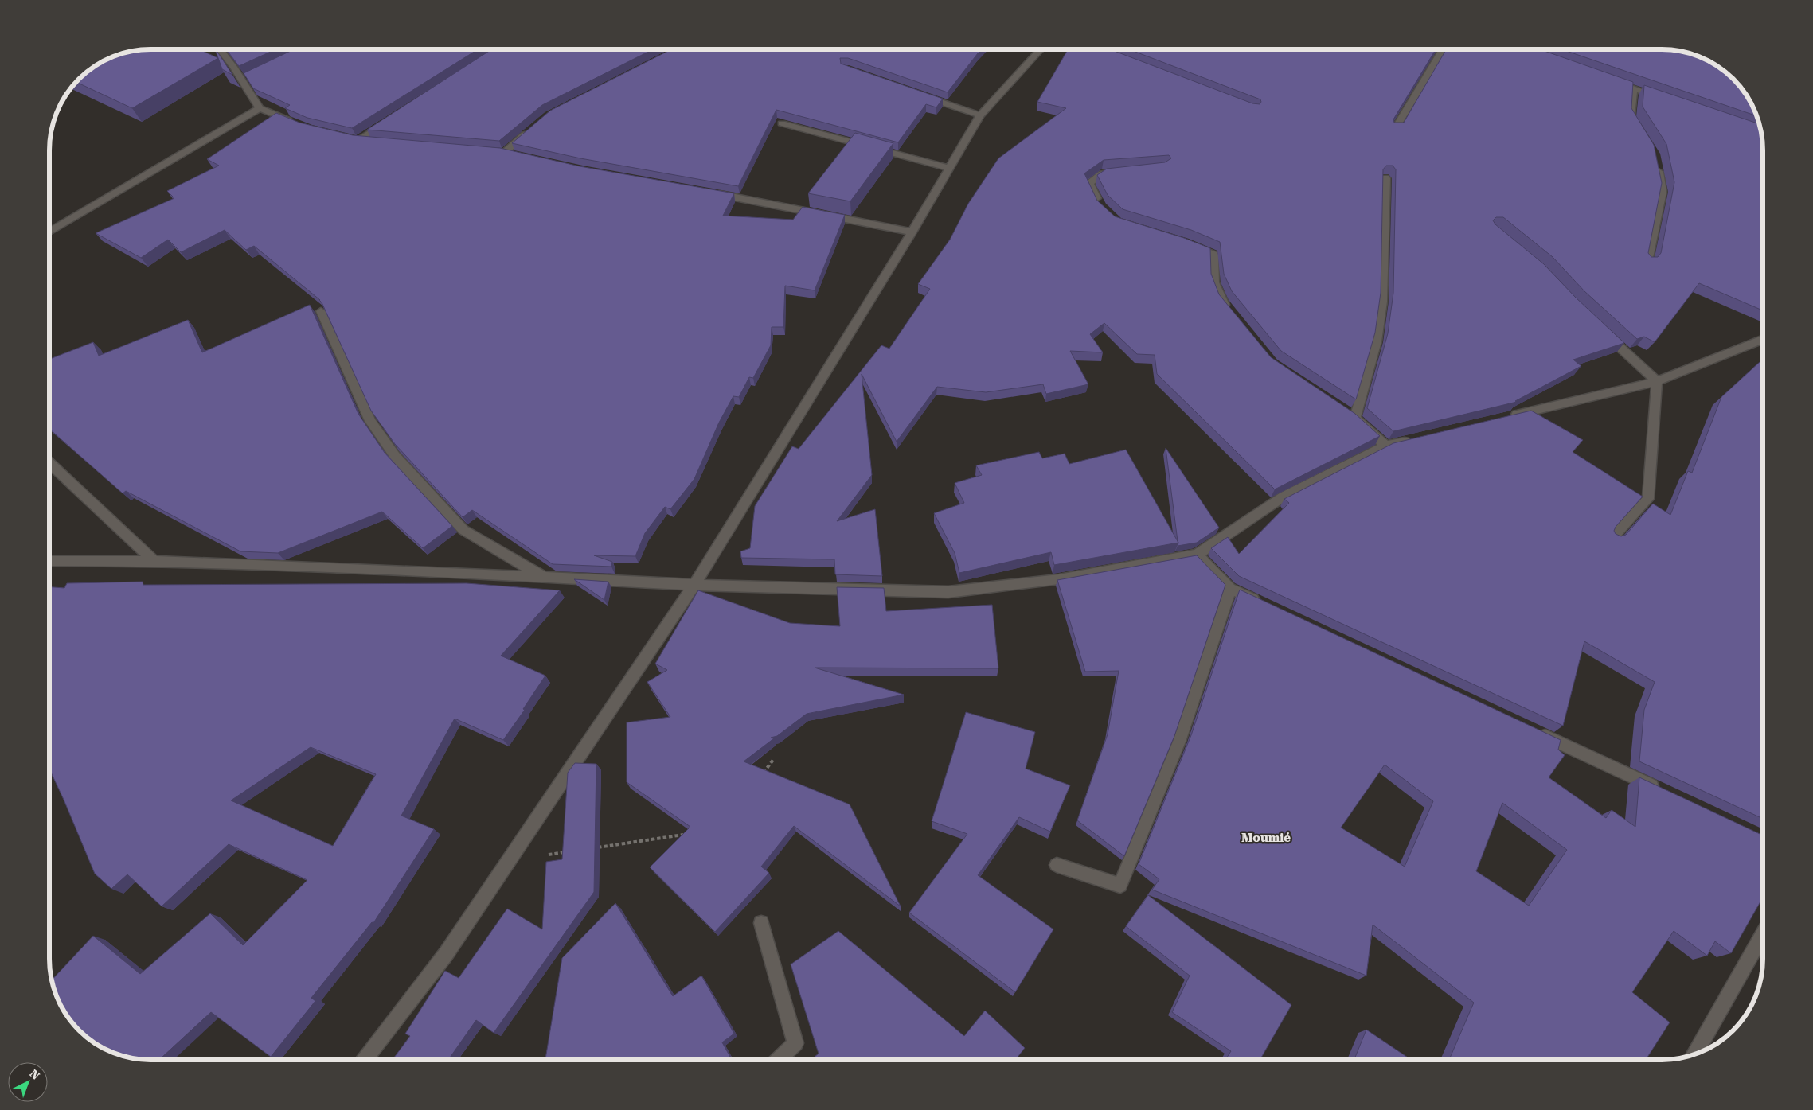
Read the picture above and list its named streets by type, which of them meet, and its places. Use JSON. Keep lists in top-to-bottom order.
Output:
{
  "districts": ["Moumié"],
  "north": "top right"
}
